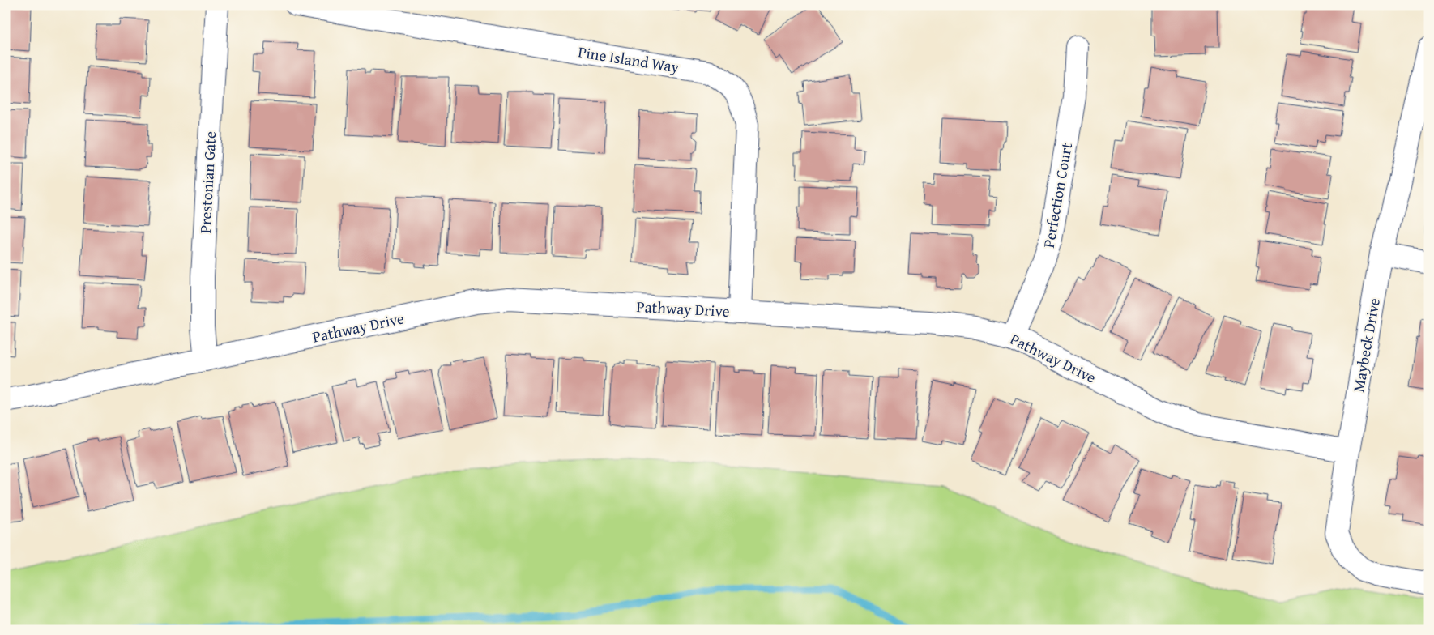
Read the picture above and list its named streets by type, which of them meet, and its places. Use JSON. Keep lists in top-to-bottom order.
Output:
{
  "streets": {
    "street": [
      "Pine Island Way",
      "Prestonian Gate",
      "Perfection Court",
      "Pathway Drive",
      "Maybeck Drive"
    ]
  },
  "crossings": [
    ["Pine Island Way", "Pathway Drive"],
    ["Prestonian Gate", "Pathway Drive"],
    ["Perfection Court", "Pathway Drive"],
    ["Pathway Drive", "Maybeck Drive"]
  ]
}
